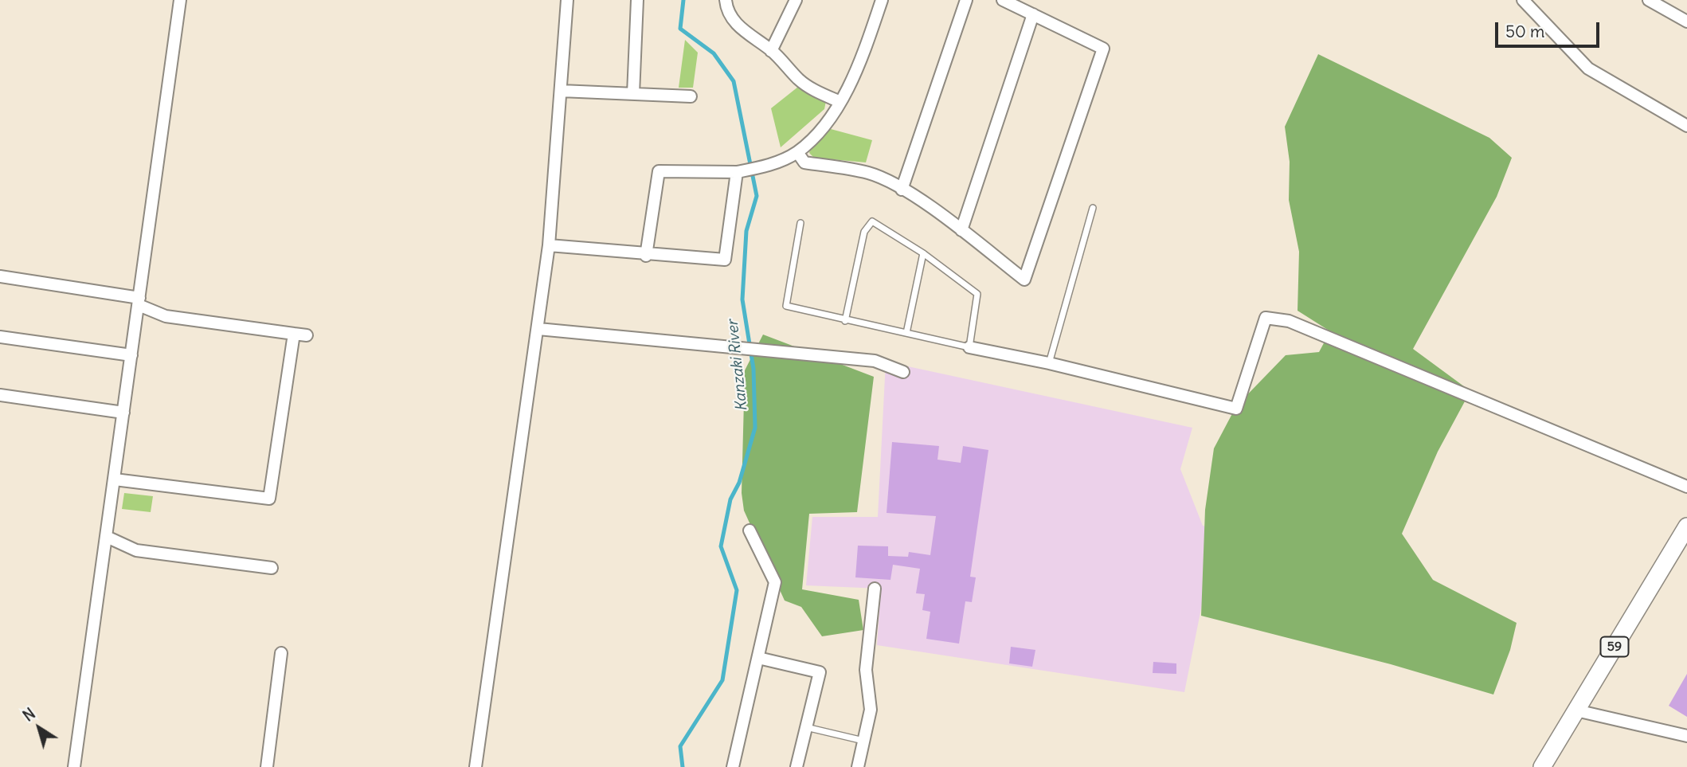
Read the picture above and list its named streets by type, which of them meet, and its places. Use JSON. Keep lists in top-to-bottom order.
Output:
{
  "streets": {
    "main road": ["59"]
  },
  "water": ["Kanzaki River"],
  "scale_bar": "50 m",
  "north": "top left"
}
